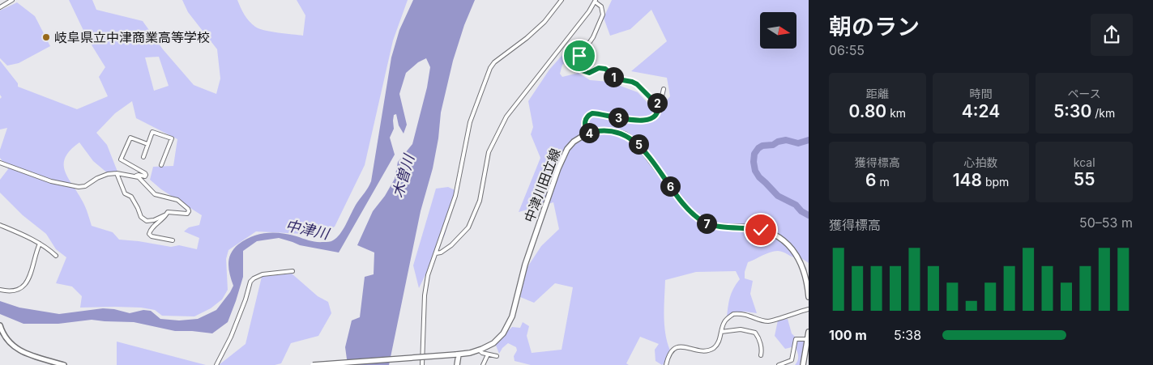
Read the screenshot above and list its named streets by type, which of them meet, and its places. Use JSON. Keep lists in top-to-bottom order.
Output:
{
  "streets": {
    "main road": ["中津川田立線"]
  },
  "water": ["木曽川", "中津川"],
  "places": ["岐阜県立中津商業高等学校"],
  "north": "right",
  "page": {
    "heading": ["朝のラン", "06:55"],
    "pins": [
      "1",
      "2",
      "3",
      "4",
      "5",
      "6",
      "7"
    ],
    "stats": [
      ["距離", "0.80 km"],
      ["時間", "4:24"],
      ["ペース", "5:30 /km"],
      ["獲得標高", "6 m"],
      ["心拍数", "148 bpm"],
      ["kcal", "55"]
    ],
    "chart": ["獲得標高", "50–53 m"],
    "list": [
      {
        "name": "100 m",
        "note": "5:38"
      }
    ]
  }
}
